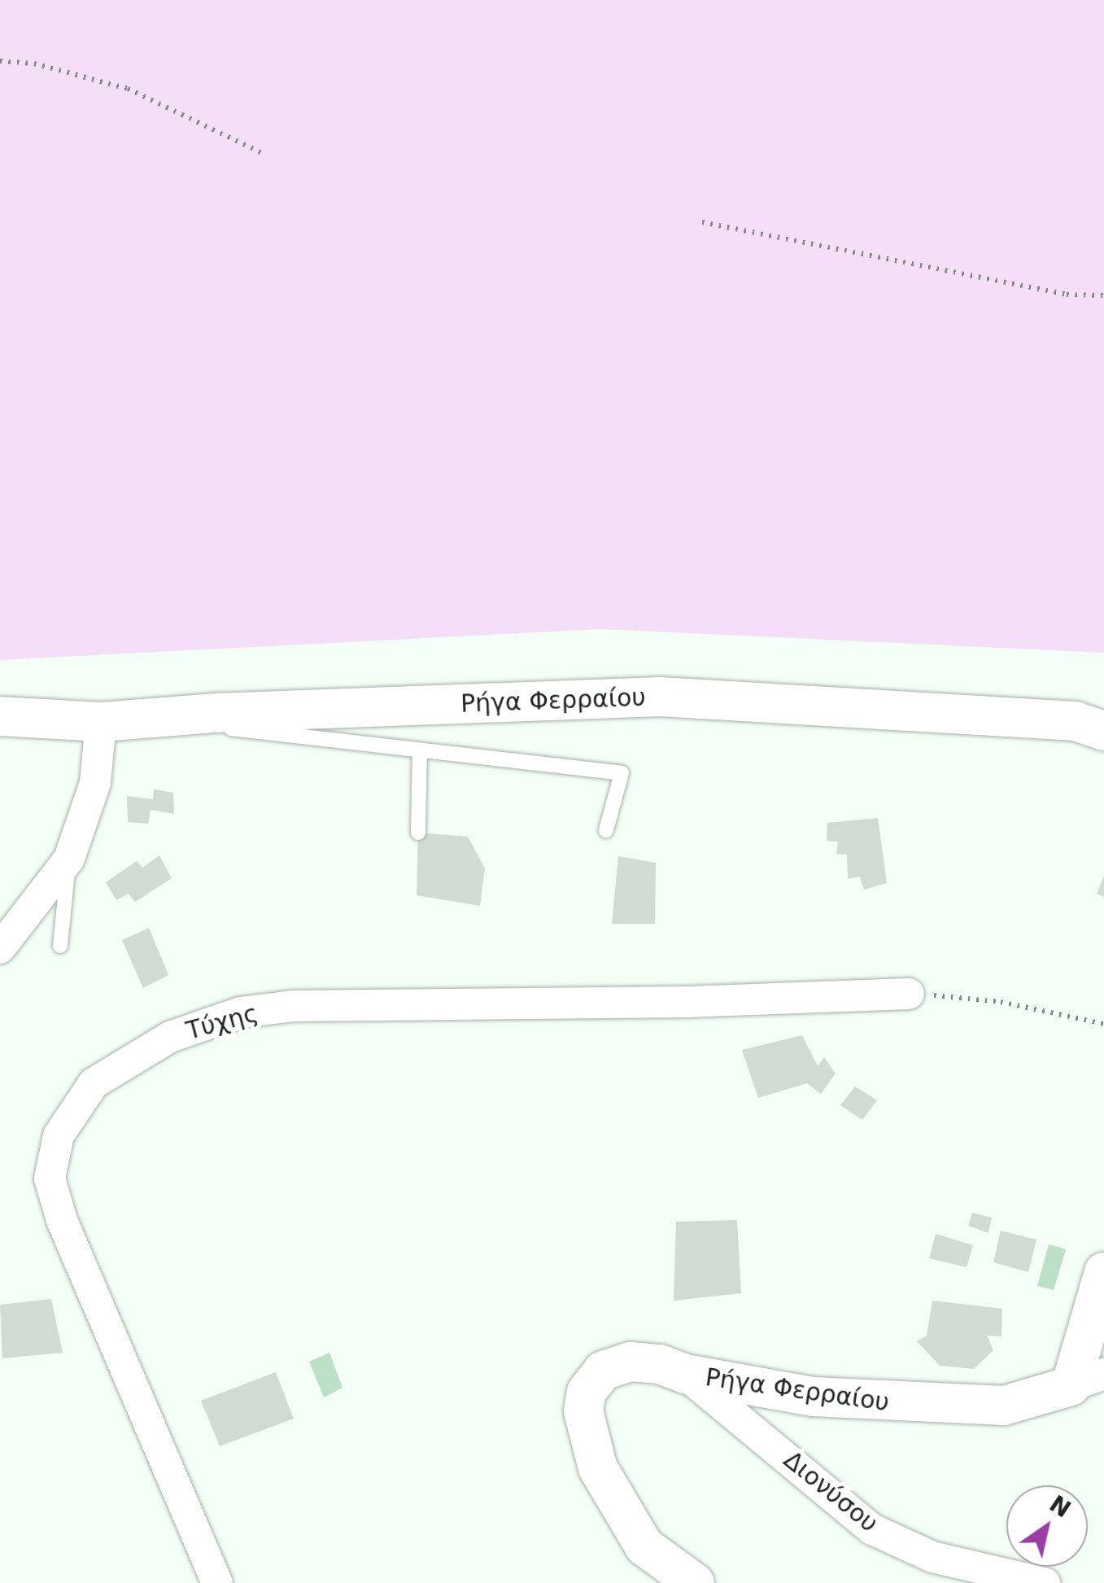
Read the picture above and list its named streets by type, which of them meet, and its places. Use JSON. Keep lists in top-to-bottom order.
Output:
{
  "streets": {
    "street": ["Ρήγα Φερραίου", "Τύχης", "Διονύσου"]
  },
  "crossings": [
    ["Ρήγα Φερραίου", "Διονύσου"]
  ],
  "north": "top right"
}
